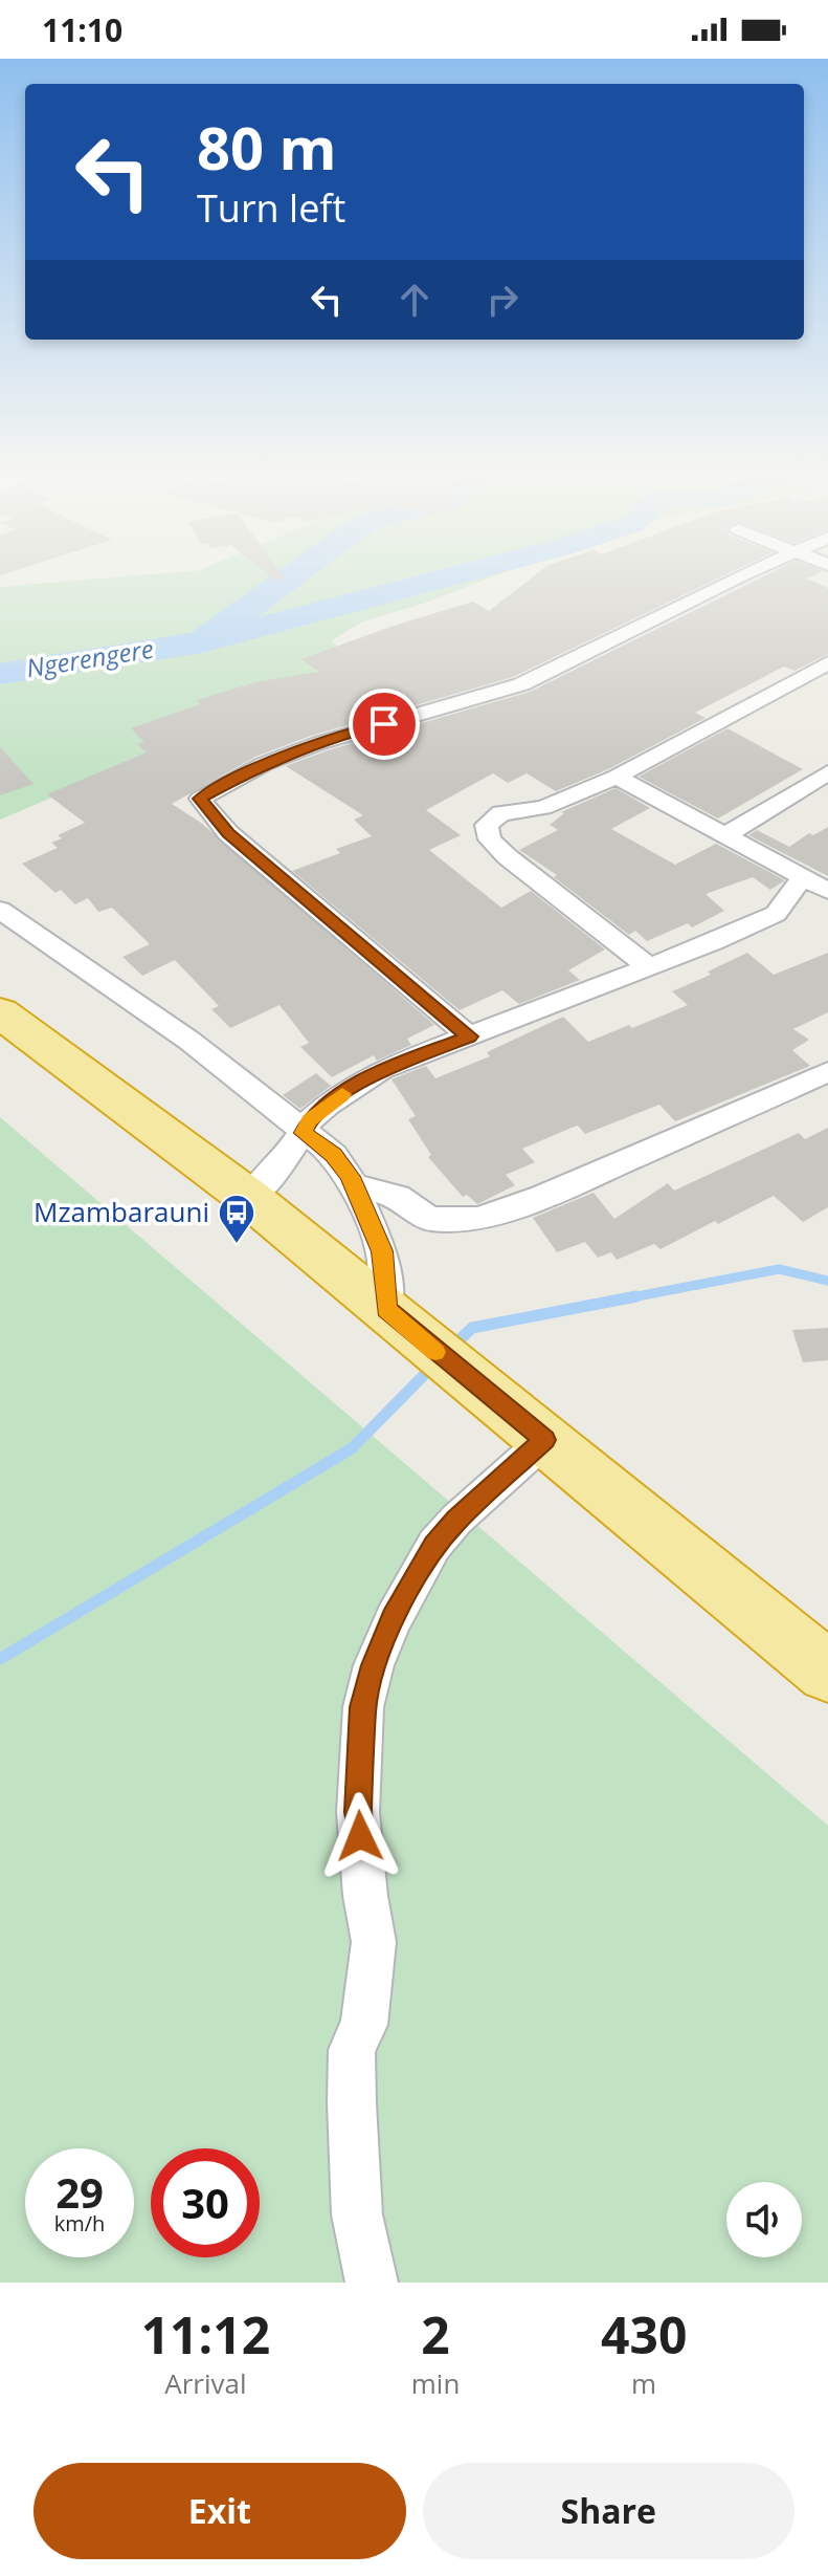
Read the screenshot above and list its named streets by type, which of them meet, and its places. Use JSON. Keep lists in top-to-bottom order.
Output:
{
  "water": ["Ngerengere"],
  "places": {
    "bus stop": ["Mzambarauni"]
  },
  "page": {
    "status": "11:10",
    "turn": ["80 m", "Turn left"],
    "speed": "29 km/h",
    "limit": "30",
    "eta": [
      "11:12",
      "Arrival",
      "2",
      "min",
      "430",
      "m"
    ],
    "buttons": ["Exit", "Share"]
  }
}
